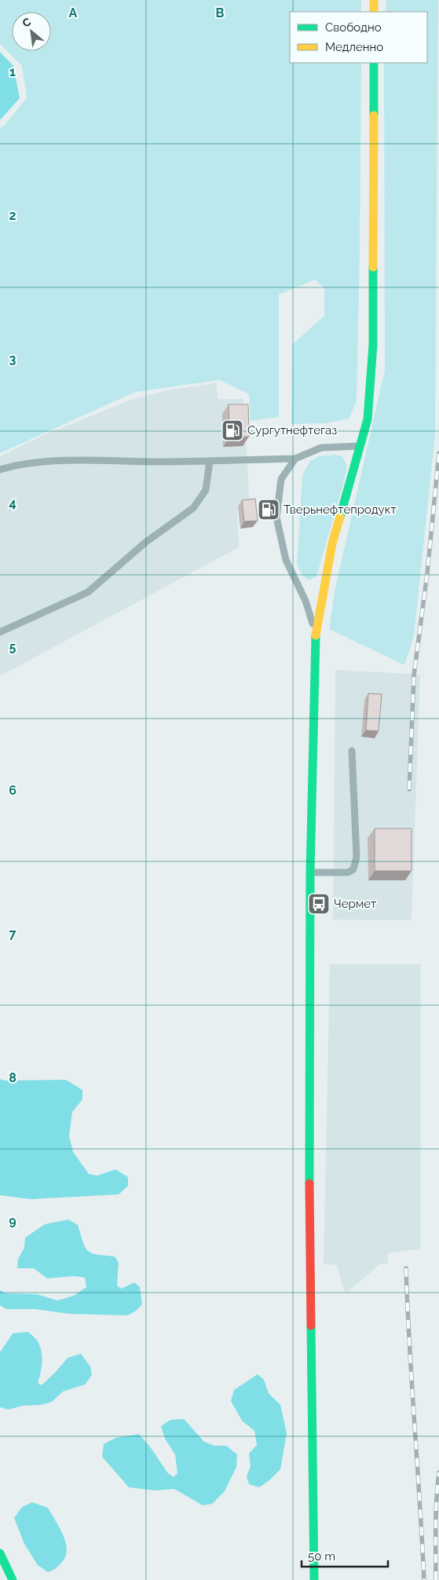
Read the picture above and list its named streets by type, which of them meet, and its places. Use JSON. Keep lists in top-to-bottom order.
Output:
{
  "places": {
    "fuel station": ["Сургутнефтегаз", "Тверьнефтепродукт"],
    "bus stop": ["Чермет"]
  },
  "legend": ["Свободно", "Медленно"],
  "scale_bar": "50 m",
  "north": "top left",
  "grid": {
    "columns": ["A", "B"],
    "rows": [
      "1",
      "2",
      "3",
      "4",
      "5",
      "6",
      "7",
      "8",
      "9"
    ]
  }
}
